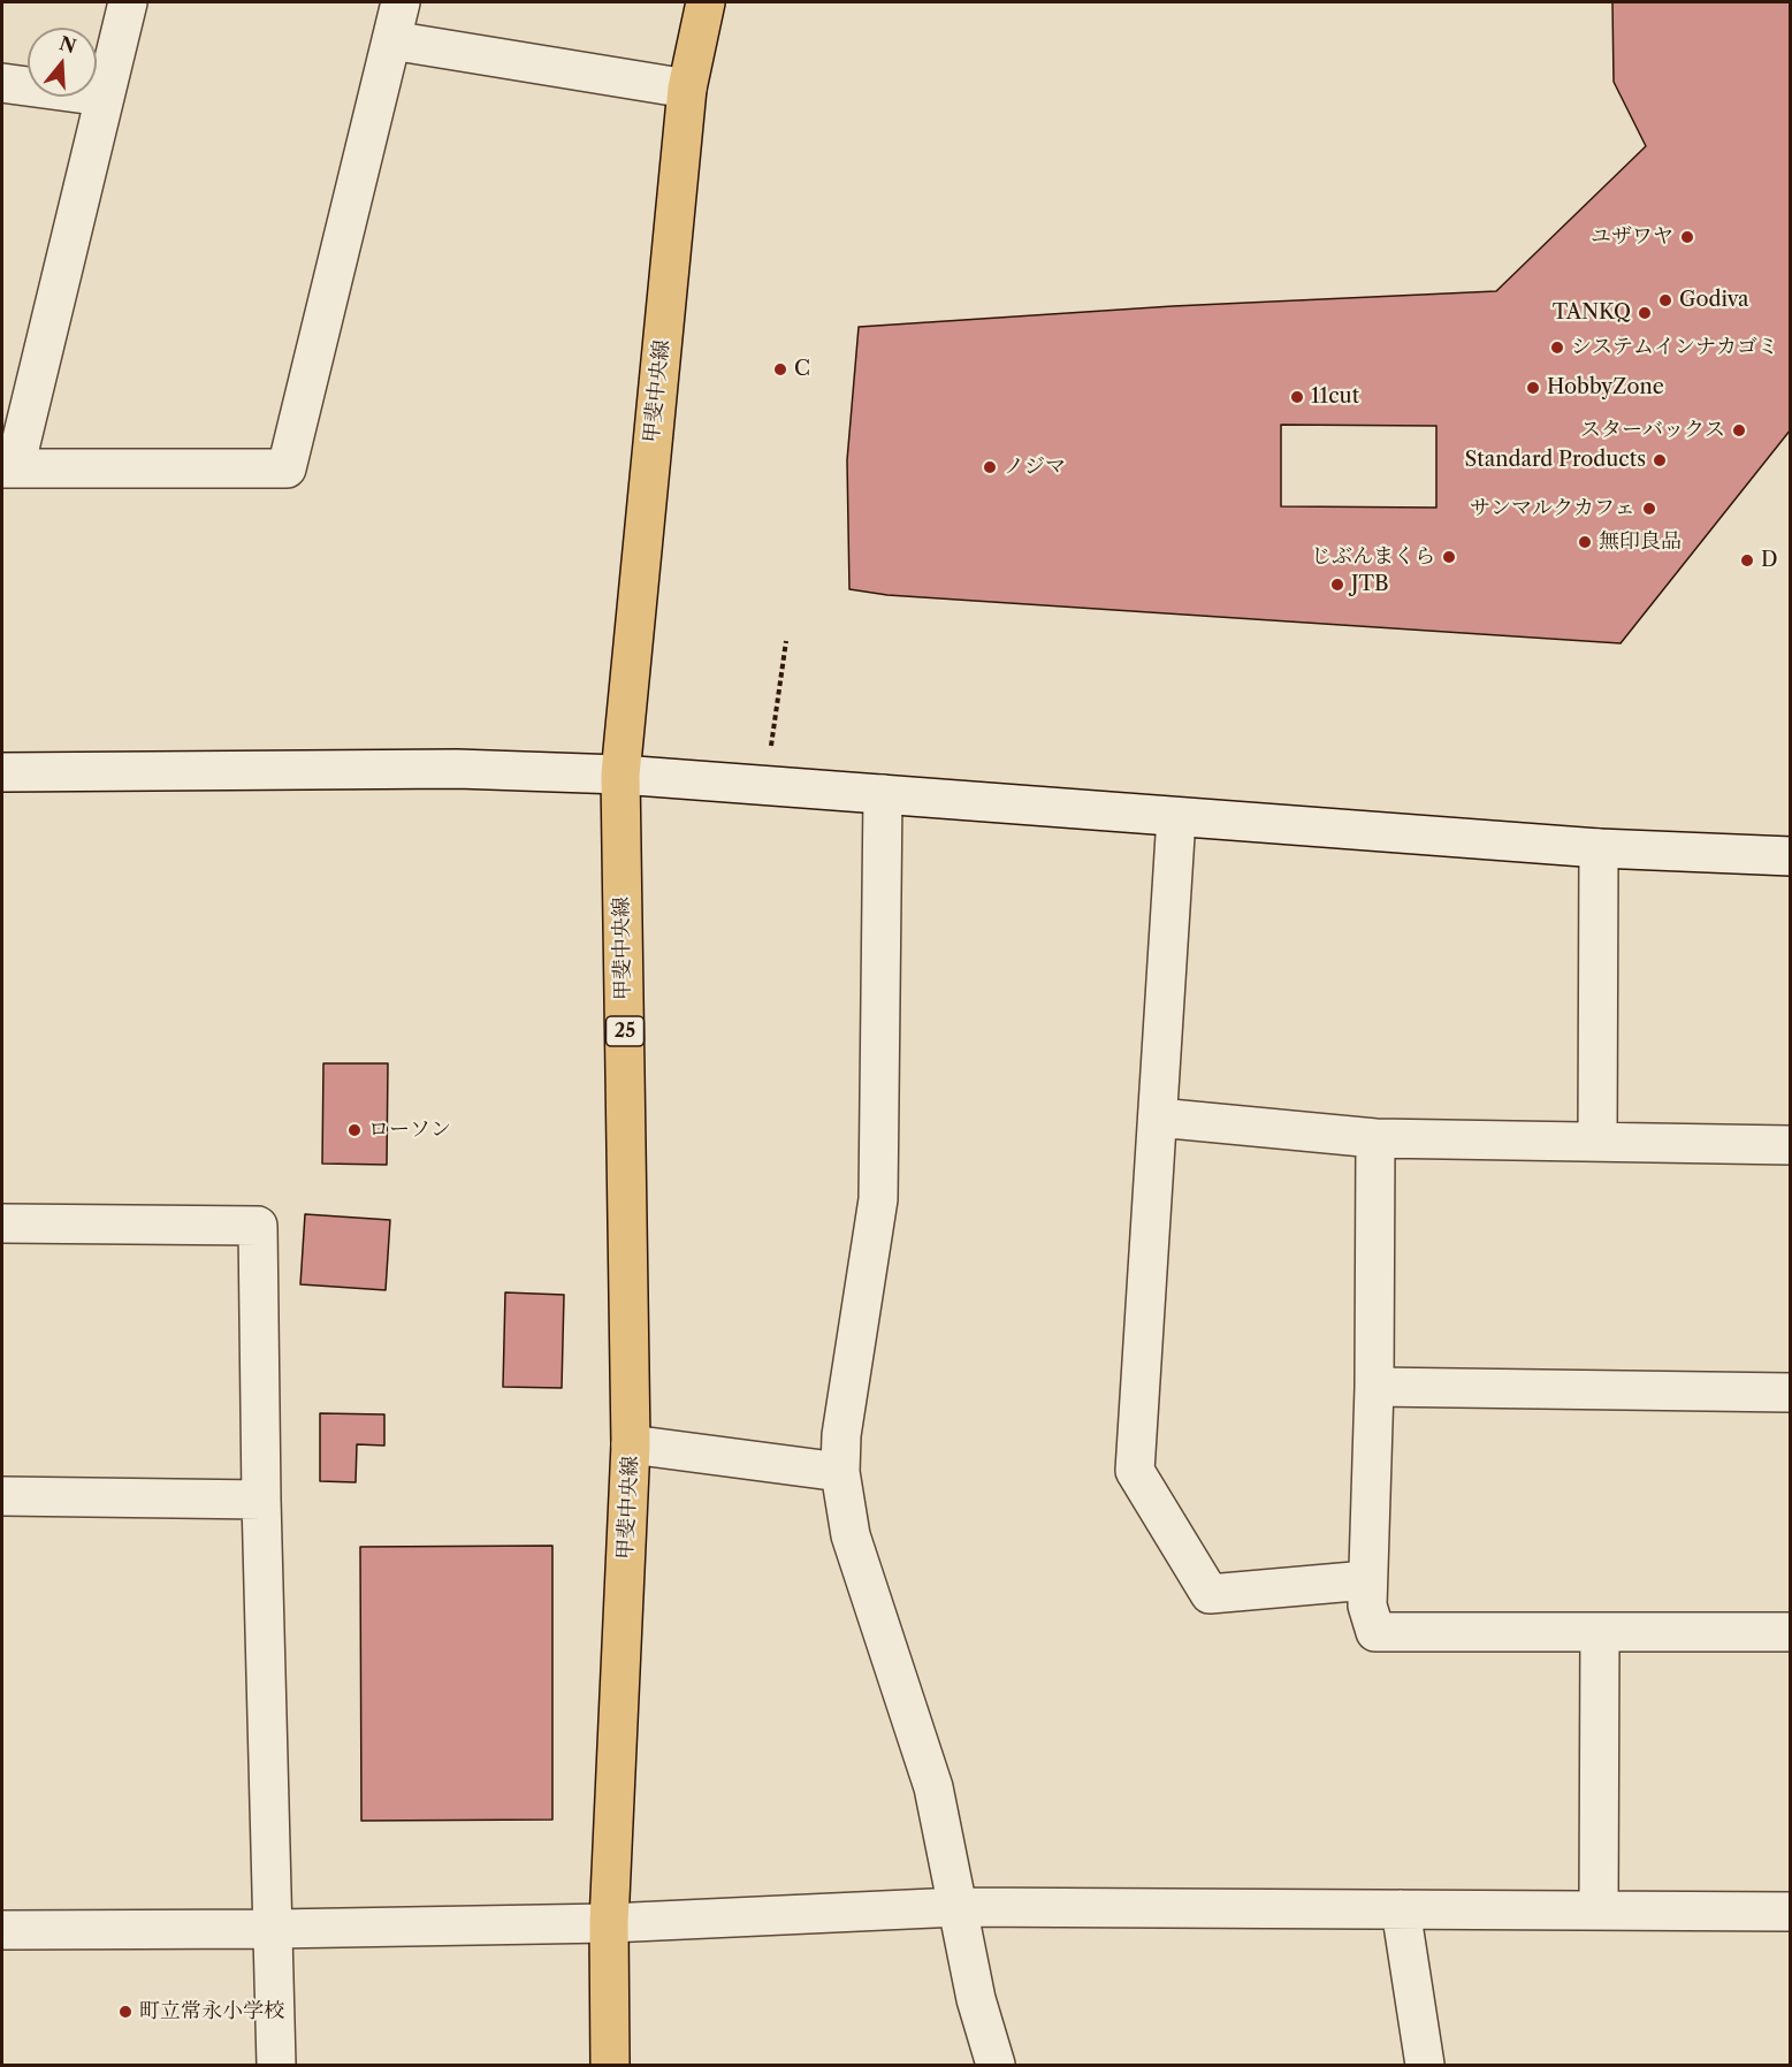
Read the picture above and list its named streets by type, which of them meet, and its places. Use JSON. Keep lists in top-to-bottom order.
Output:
{
  "streets": {
    "main road": ["甲斐中央線", "25"]
  },
  "places": [
    "ユザワヤ",
    "Godiva",
    "TANKQ",
    "システムインナカゴミ",
    "C",
    "HobbyZone",
    "11cut",
    "スターバックス",
    "Standard Products",
    "ノジマ",
    "サンマルクカフェ",
    "無印良品",
    "じぶんまくら",
    "D",
    "JTB",
    "ローソン",
    "町立常永小学校"
  ],
  "north": "top"
}
